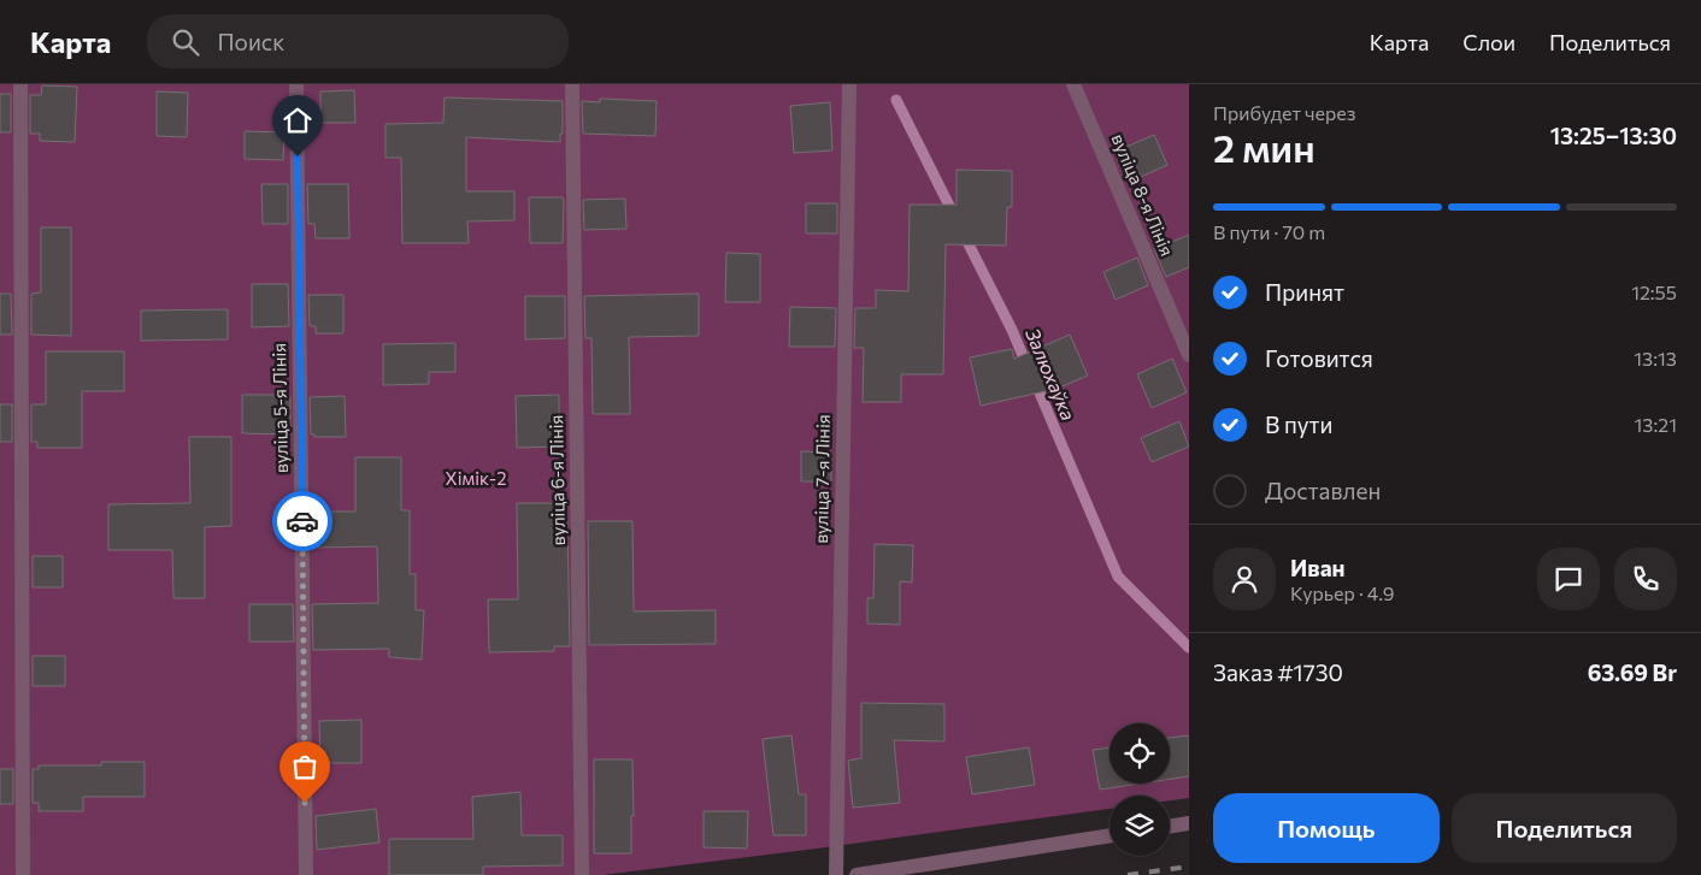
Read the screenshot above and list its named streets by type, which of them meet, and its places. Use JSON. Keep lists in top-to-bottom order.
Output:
{
  "streets": {
    "street": [
      "вуліца 8-я Лінія",
      "вуліца 5-я Лінія",
      "вуліца 7-я Лінія",
      "вуліца 6-я Лінія"
    ]
  },
  "water": ["Залюхаўка"],
  "parks": ["Хімік-2"],
  "page": {
    "header": "Карта",
    "search": "Поиск",
    "nav": ["Карта", "Слои", "Поделиться"],
    "heading": ["2 мин", "Прибудет через", "13:25–13:30"],
    "panel": [
      "Иван",
      "Курьер · 4.9",
      "Заказ #1730",
      "63.69 Br"
    ],
    "bar": "В пути · 70 m",
    "list": [
      ["Принят", "12:55"],
      ["Готовится", "13:13"],
      ["В пути", "13:21"],
      "Доставлен"
    ],
    "buttons": ["Помощь", "Поделиться"]
  }
}
